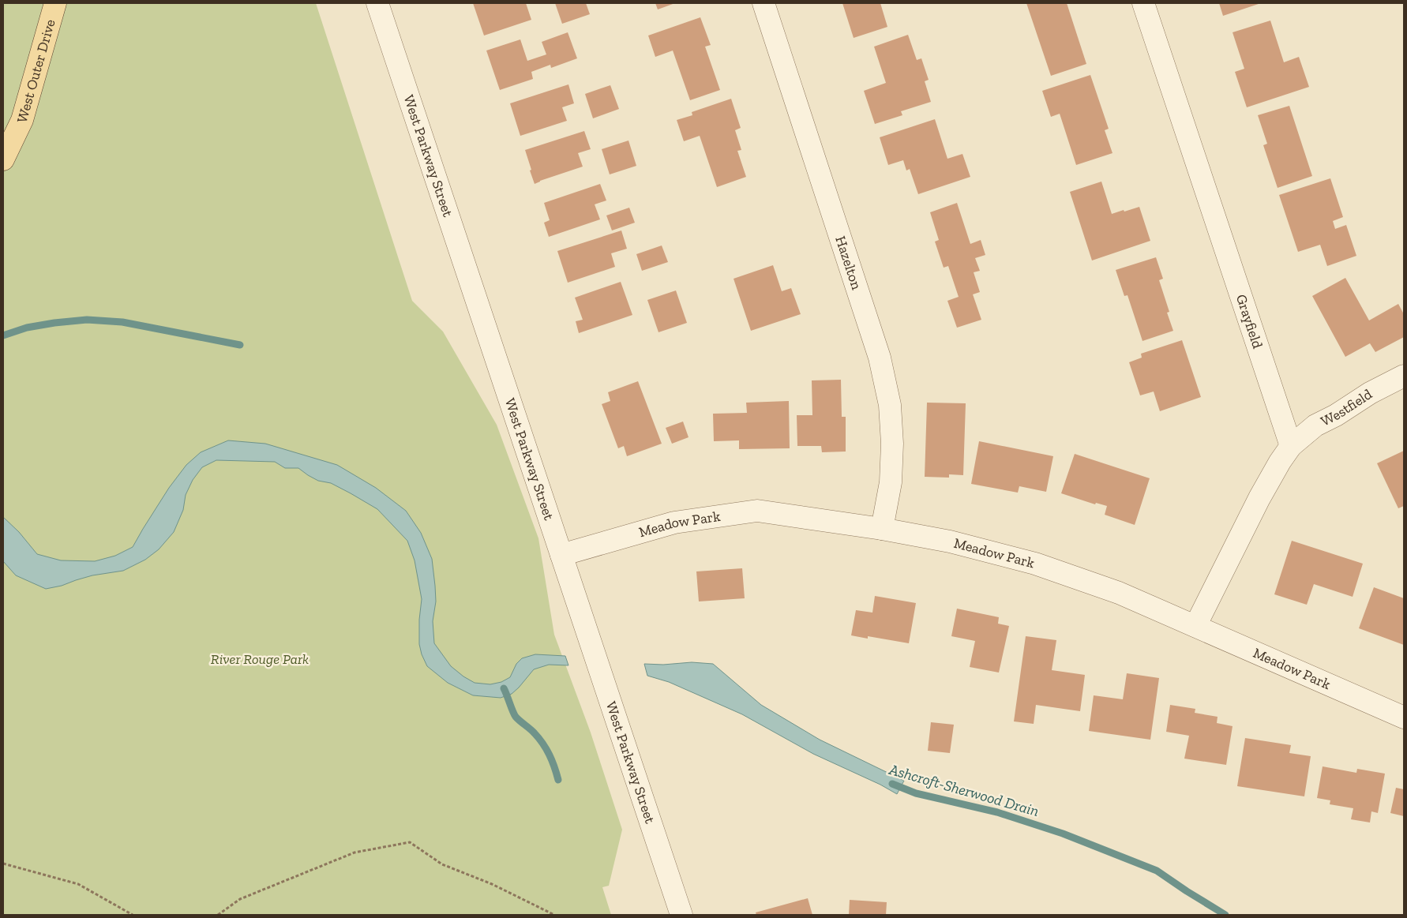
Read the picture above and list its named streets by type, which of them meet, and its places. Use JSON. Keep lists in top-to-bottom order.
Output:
{
  "streets": {
    "main road": ["West Outer Drive"],
    "street": [
      "West Parkway Street",
      "Hazelton",
      "Grayfield",
      "Westfield",
      "Meadow Park"
    ]
  },
  "crossings": [
    ["West Parkway Street", "Meadow Park"],
    ["Hazelton", "Meadow Park"],
    ["Grayfield", "Westfield"]
  ],
  "water": ["Ashcroft-Sherwood Drain"],
  "parks": ["River Rouge Park"]
}
